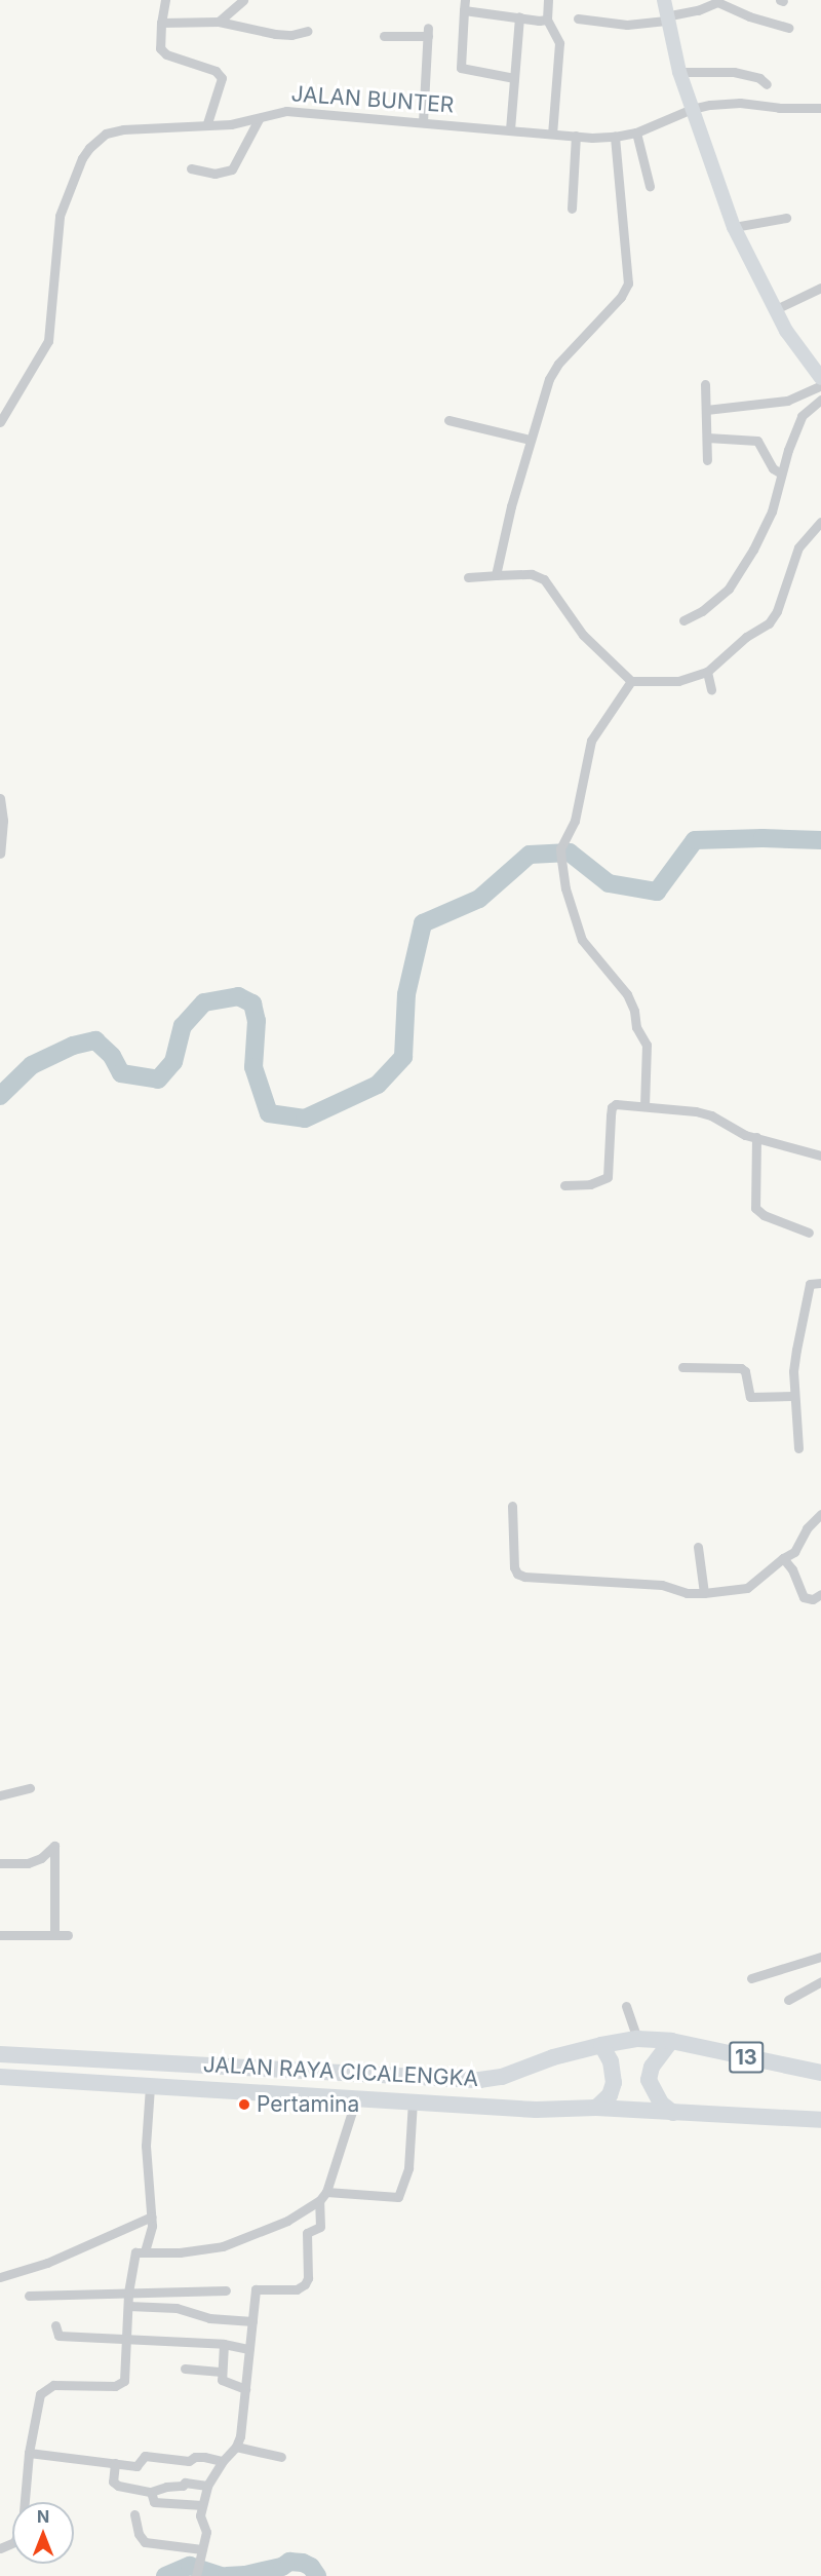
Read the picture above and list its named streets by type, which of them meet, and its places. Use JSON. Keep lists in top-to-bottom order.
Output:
{
  "streets": {
    "highway": ["13", "JALAN RAYA CICALENGKA"],
    "street": ["JALAN BUNTER"]
  },
  "places": ["Pertamina"],
  "north": "top"
}
